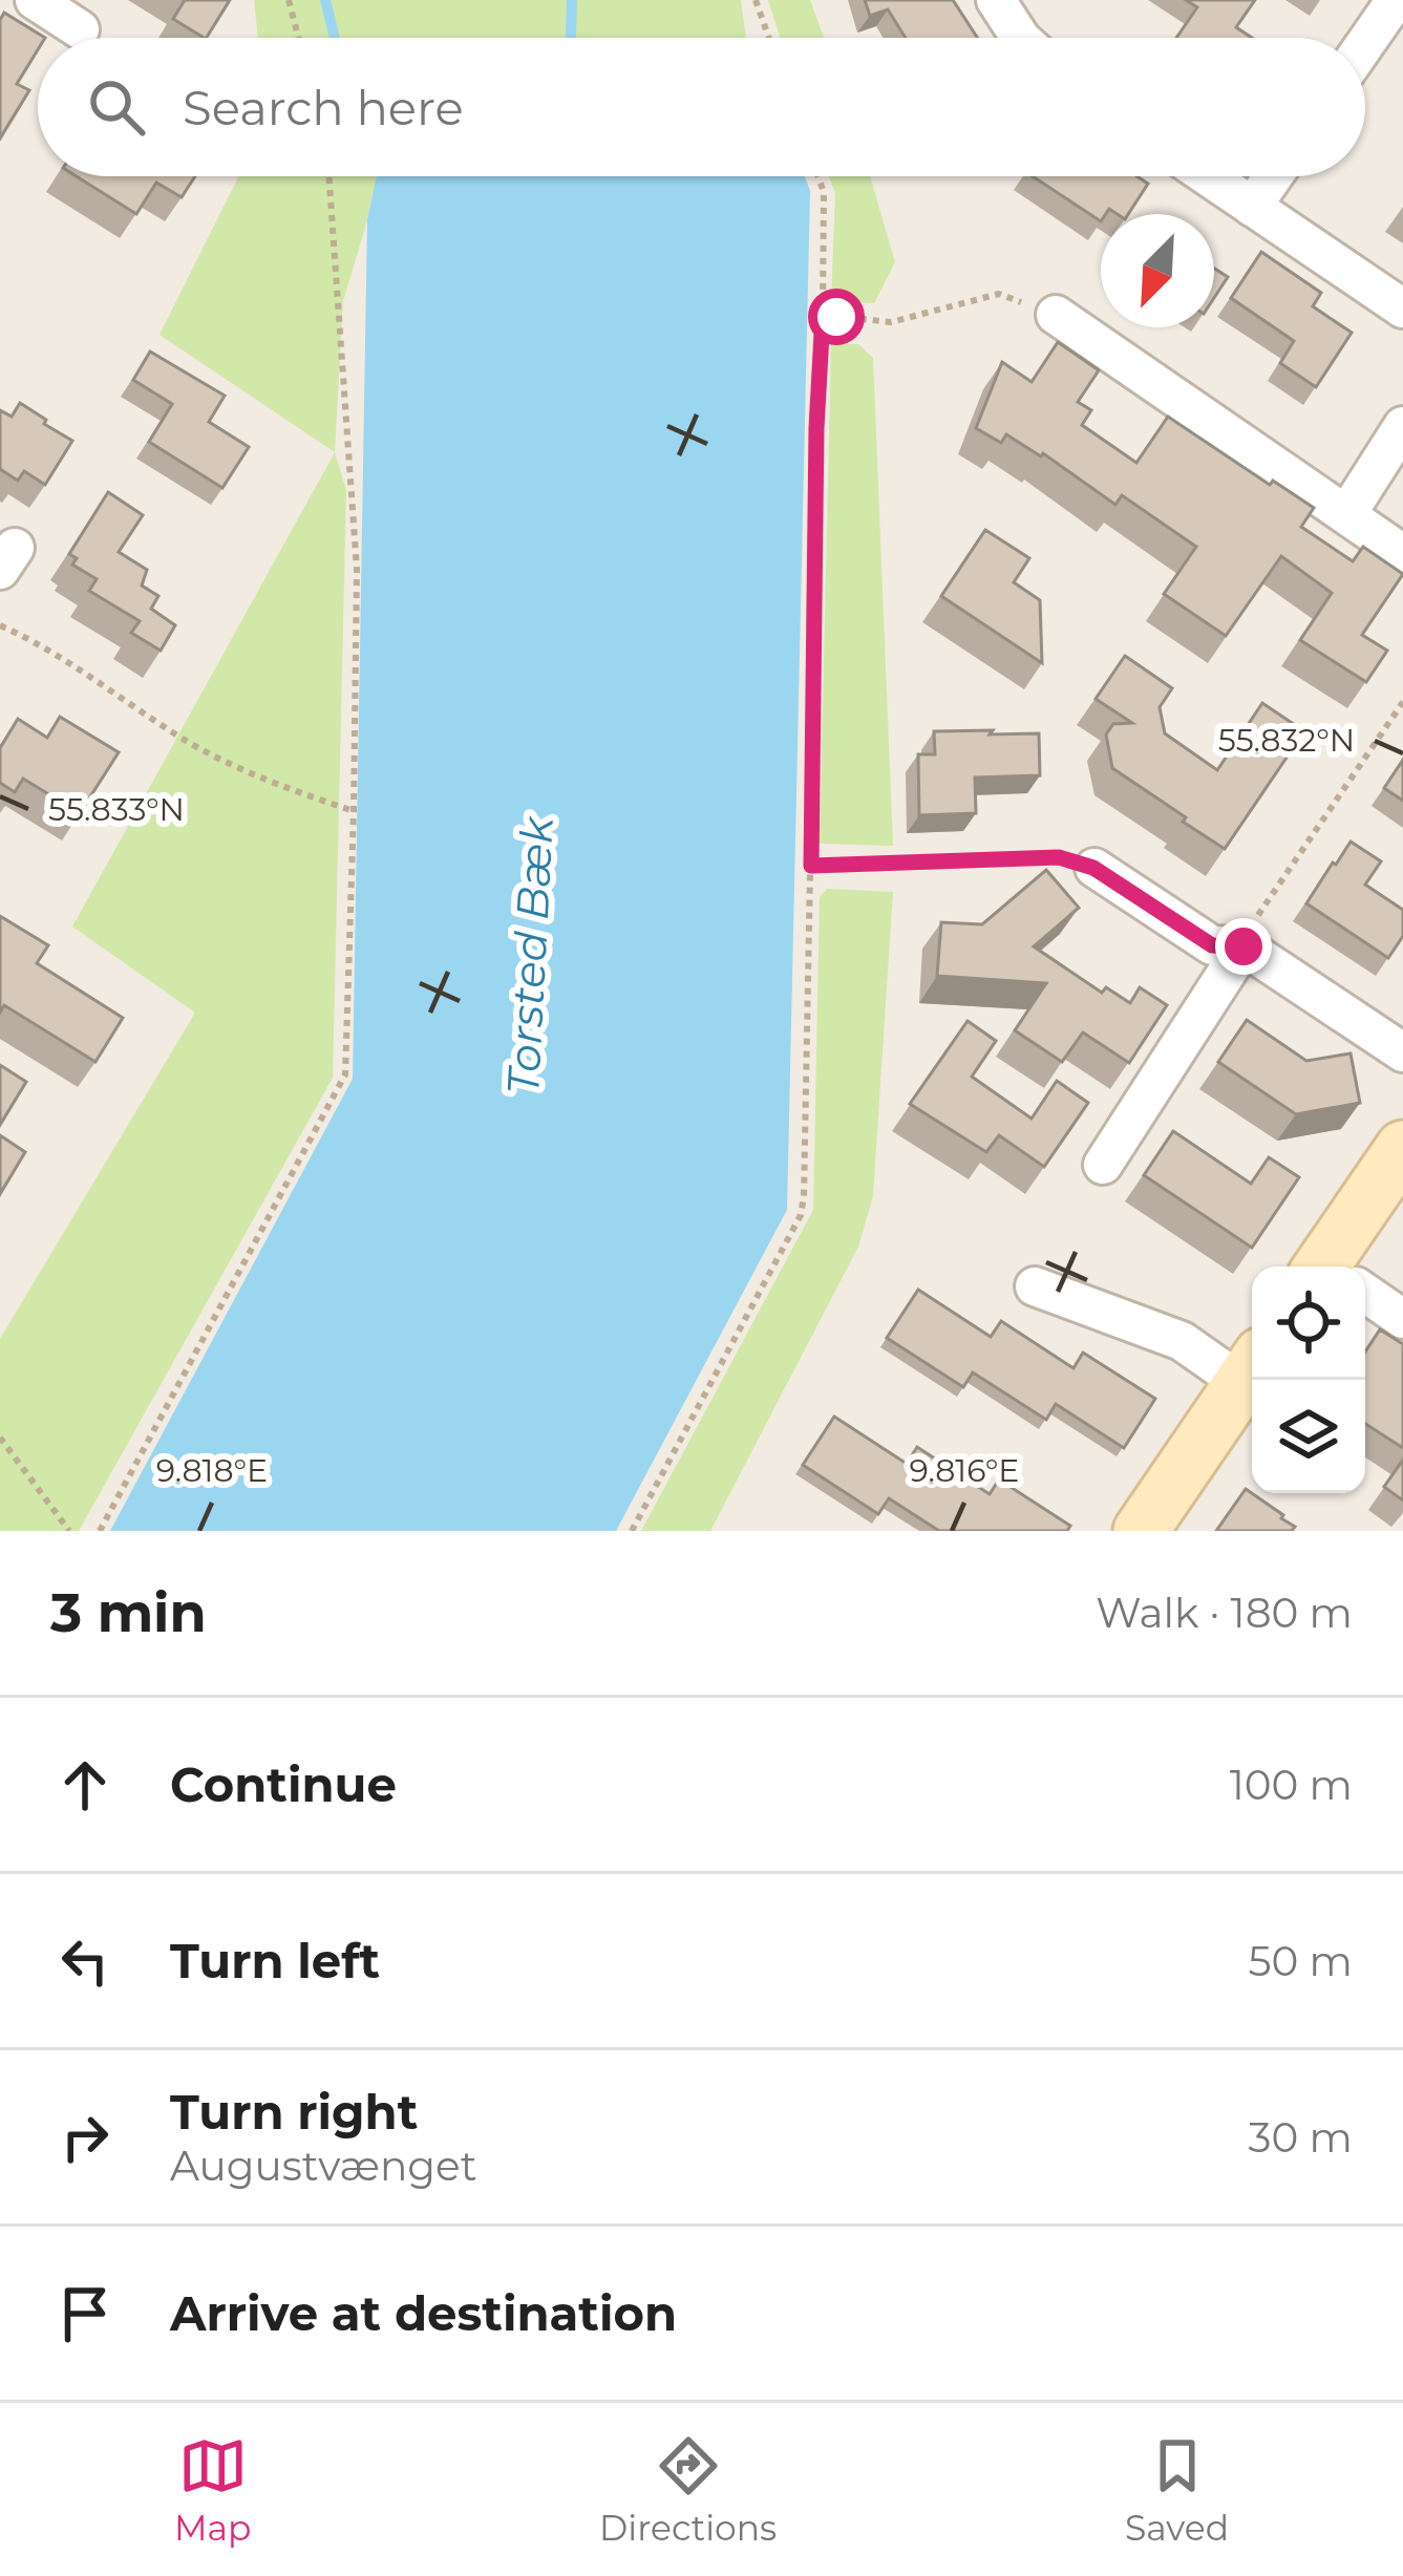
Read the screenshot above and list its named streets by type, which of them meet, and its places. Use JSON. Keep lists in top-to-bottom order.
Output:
{
  "water": ["Torsted Bæk"],
  "north": "bottom left",
  "page": {
    "search": "Search here",
    "heading": ["3 min", "Walk · 180 m"],
    "list": [
      ["Continue", "100 m"],
      ["Turn left", "50 m"],
      ["Turn right", "Augustvænget", "30 m"],
      "Arrive at destination"
    ],
    "nav": ["Map", "Directions", "Saved"]
  },
  "coordinates": [
    "55.832°N",
    "55.833°N",
    "9.818°E",
    "9.816°E"
  ]
}
